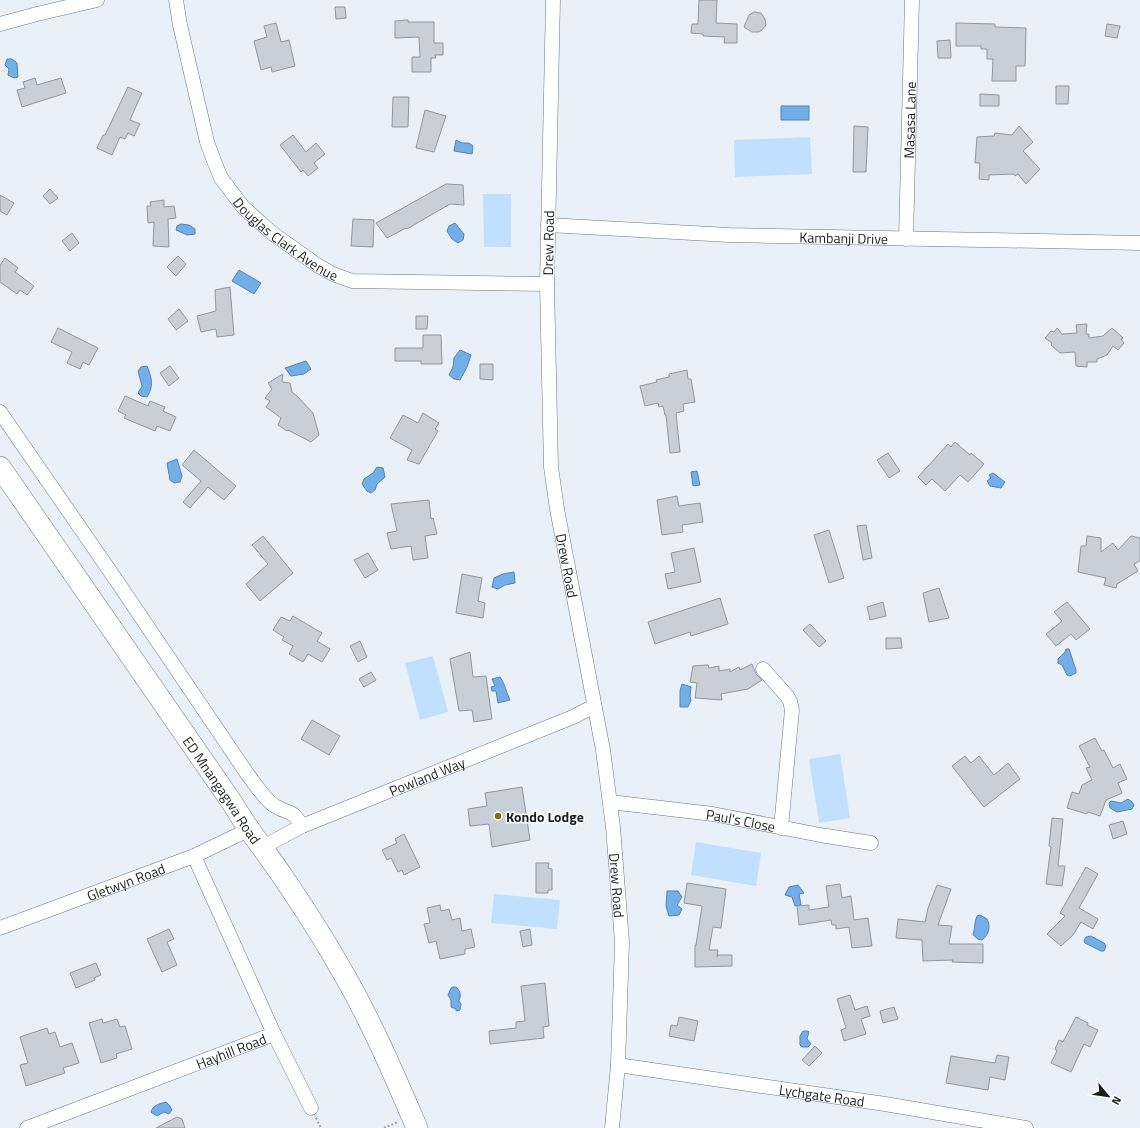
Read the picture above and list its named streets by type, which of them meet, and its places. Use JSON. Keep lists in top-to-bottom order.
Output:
{
  "streets": {
    "highway": ["ED Mnangagwa Road"],
    "street": [
      "Masasa Lane",
      "Douglas Clark Avenue",
      "Kambanji Drive",
      "Drew Road",
      "Powland Way",
      "Paul's Close",
      "Gletwyn Road",
      "Hayhill Road",
      "Lychgate Road"
    ]
  },
  "crossings": [
    ["Masasa Lane", "Kambanji Drive"],
    ["Douglas Clark Avenue", "Drew Road"],
    ["Kambanji Drive", "Drew Road"],
    ["Drew Road", "Powland Way"],
    ["Drew Road", "Paul's Close"],
    ["Drew Road", "Lychgate Road"],
    ["Powland Way", "ED Mnangagwa Road"],
    ["ED Mnangagwa Road", "Gletwyn Road"],
    ["Gletwyn Road", "Hayhill Road"]
  ],
  "places": ["Kondo Lodge"],
  "north": "bottom right"
}
